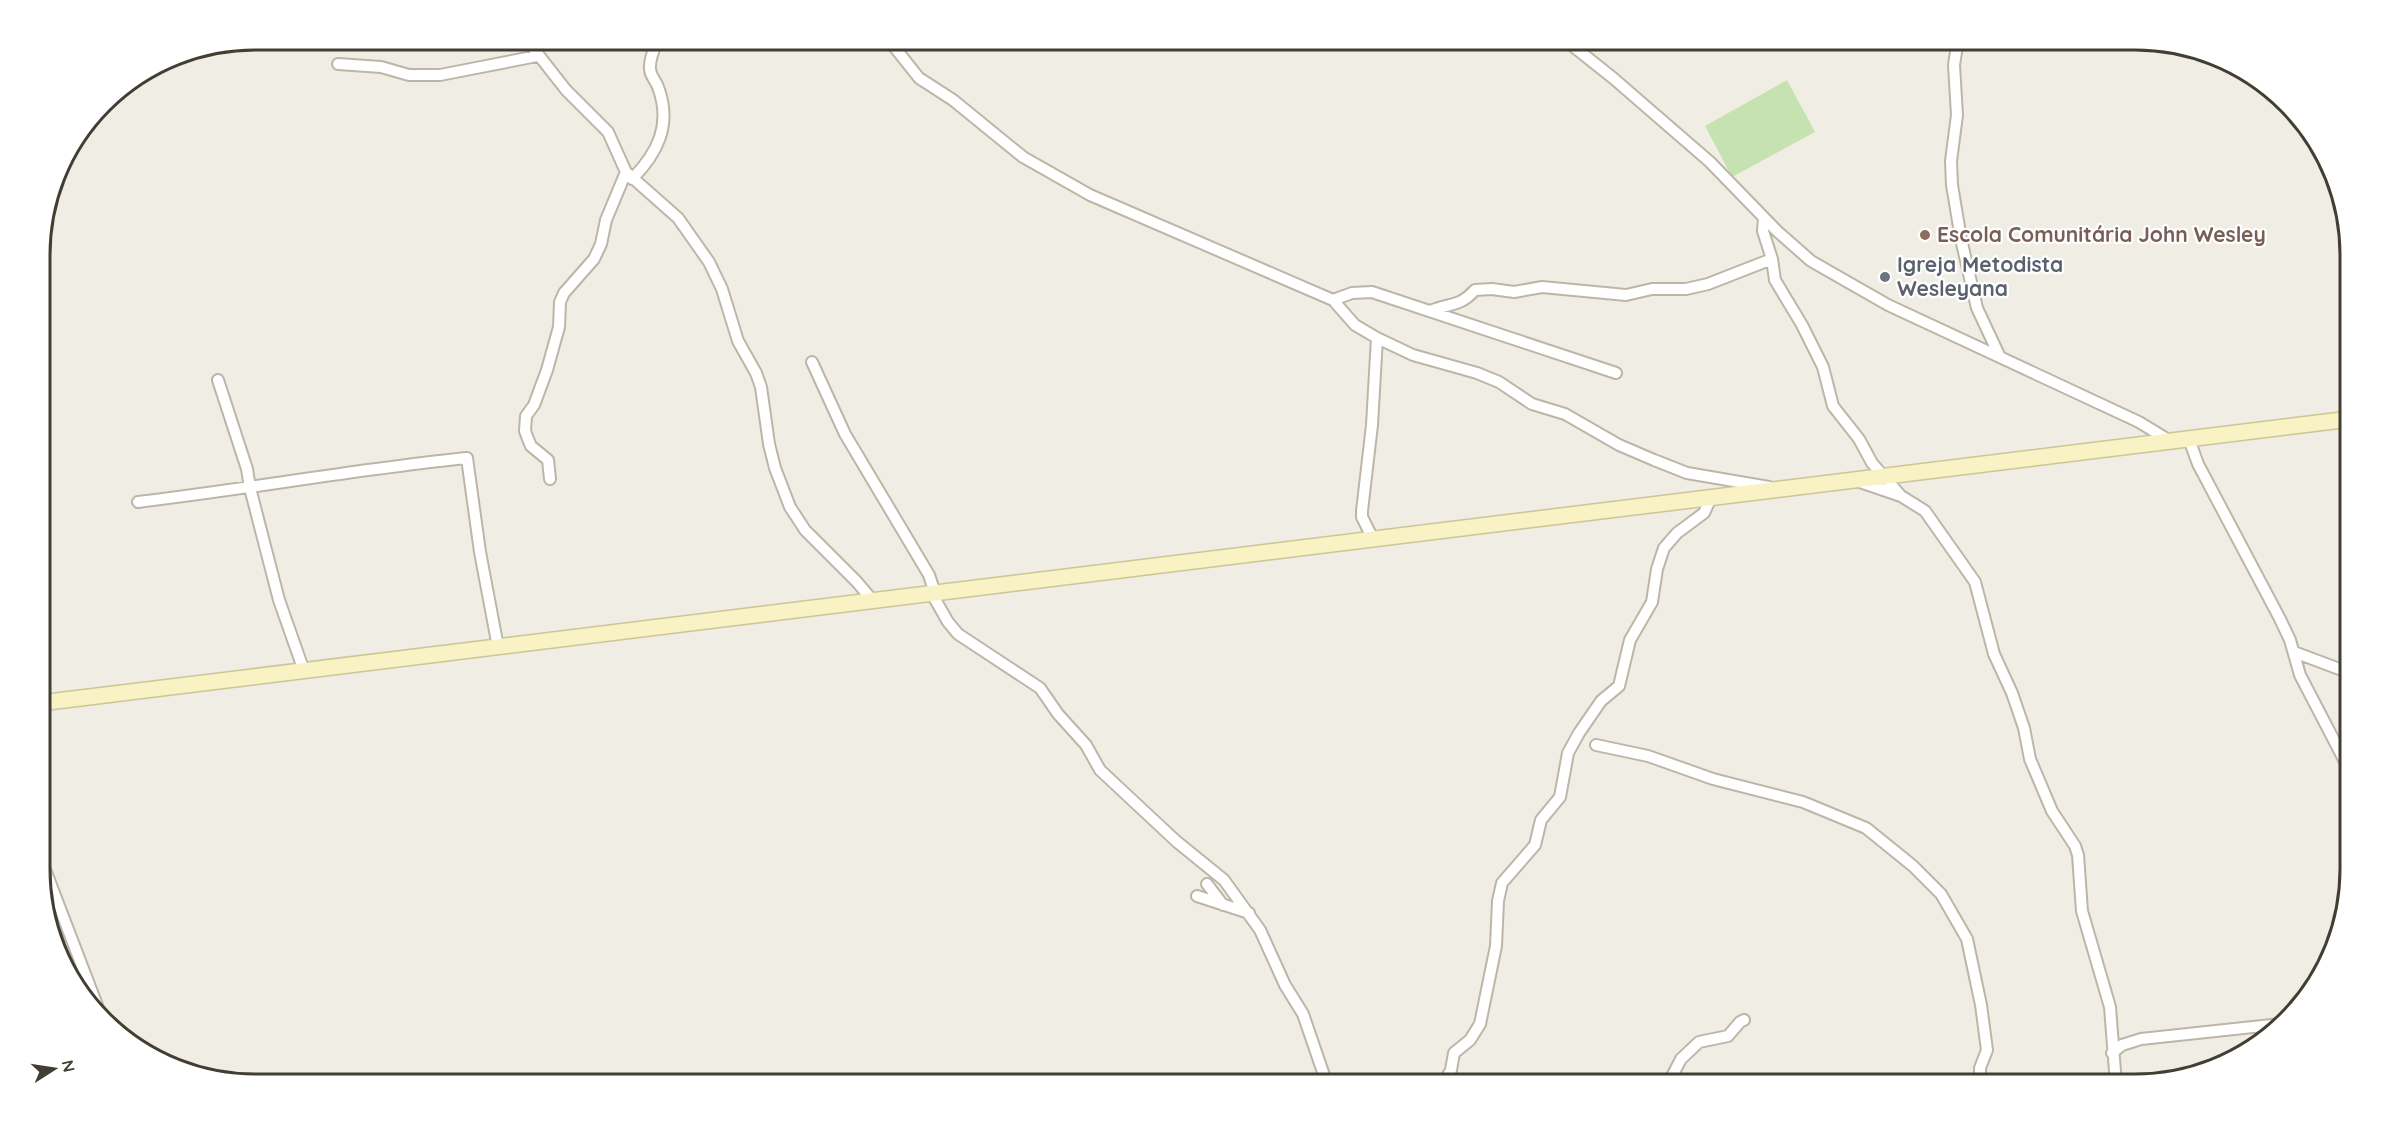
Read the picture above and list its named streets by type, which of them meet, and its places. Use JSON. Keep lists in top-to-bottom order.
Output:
{
  "places": ["Escola Comunitária John Wesley", "Igreja Metodista Wesleyana"],
  "north": "right"
}
